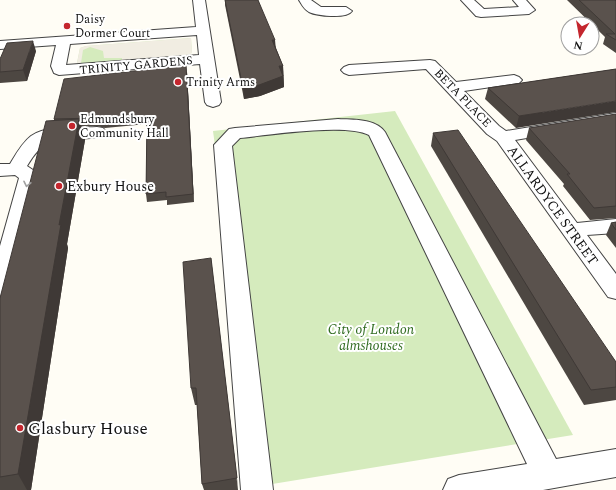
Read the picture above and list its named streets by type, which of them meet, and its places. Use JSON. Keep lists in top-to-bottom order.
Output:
{
  "streets": {
    "street": ["TRINITY GARDENS", "BETA PLACE", "ALLARDYCE STREET"]
  },
  "crossings": [
    ["BETA PLACE", "ALLARDYCE STREET"]
  ],
  "parks": ["City of London almshouses"],
  "places": [
    "Daisy Dormer Court",
    "Trinity Arms",
    "Edmundsbury Community Hall",
    "Exbury House",
    "Glasbury House"
  ],
  "north": "bottom"
}
